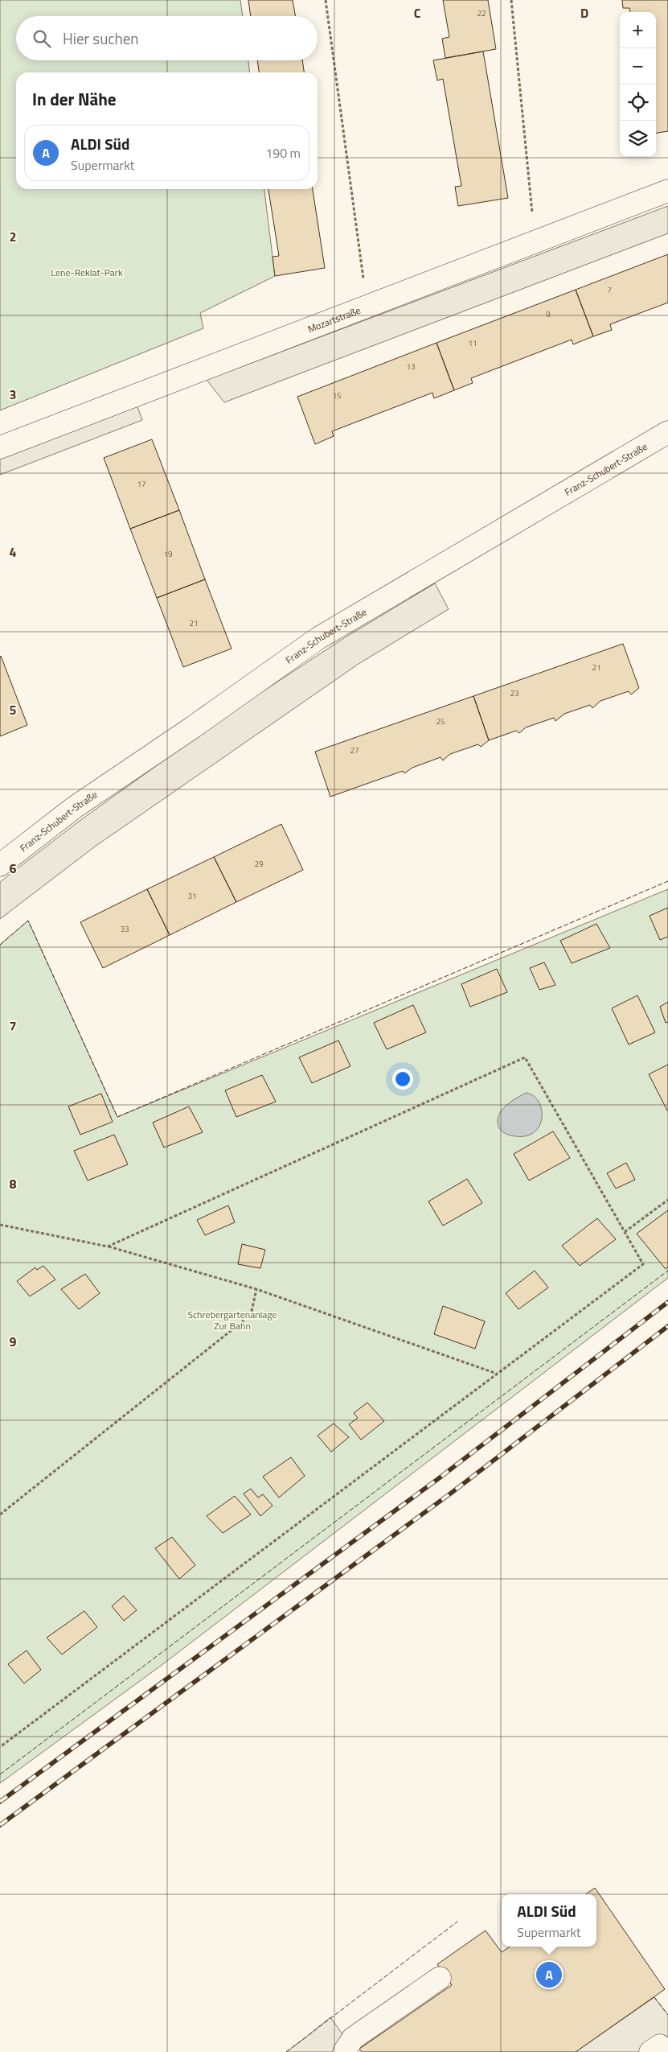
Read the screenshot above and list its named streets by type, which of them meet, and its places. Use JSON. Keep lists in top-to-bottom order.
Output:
{
  "streets": {
    "street": ["Mozartstraße", "Franz-Schubert-Straße"]
  },
  "parks": ["Lene-Reklat-Park", "Schrebergartenanlage Zur Bahn"],
  "house_numbers": [
    "22",
    "7",
    "9",
    "11",
    "13",
    "15",
    "17",
    "19",
    "21",
    "21",
    "23",
    "25",
    "27",
    "29",
    "31",
    "33"
  ],
  "page": {
    "map_buttons": ["+", "−"],
    "search": "Hier suchen",
    "heading": "In der Nähe",
    "list": [
      {
        "mark": "A",
        "name": "ALDI Süd",
        "note": "Supermarkt",
        "value": "190 m"
      }
    ],
    "popup": ["ALDI Süd", "Supermarkt"],
    "pins": "A"
  },
  "grid": {
    "columns": ["C", "D"],
    "rows": [
      "2",
      "3",
      "4",
      "5",
      "6",
      "7",
      "8",
      "9"
    ]
  }
}
